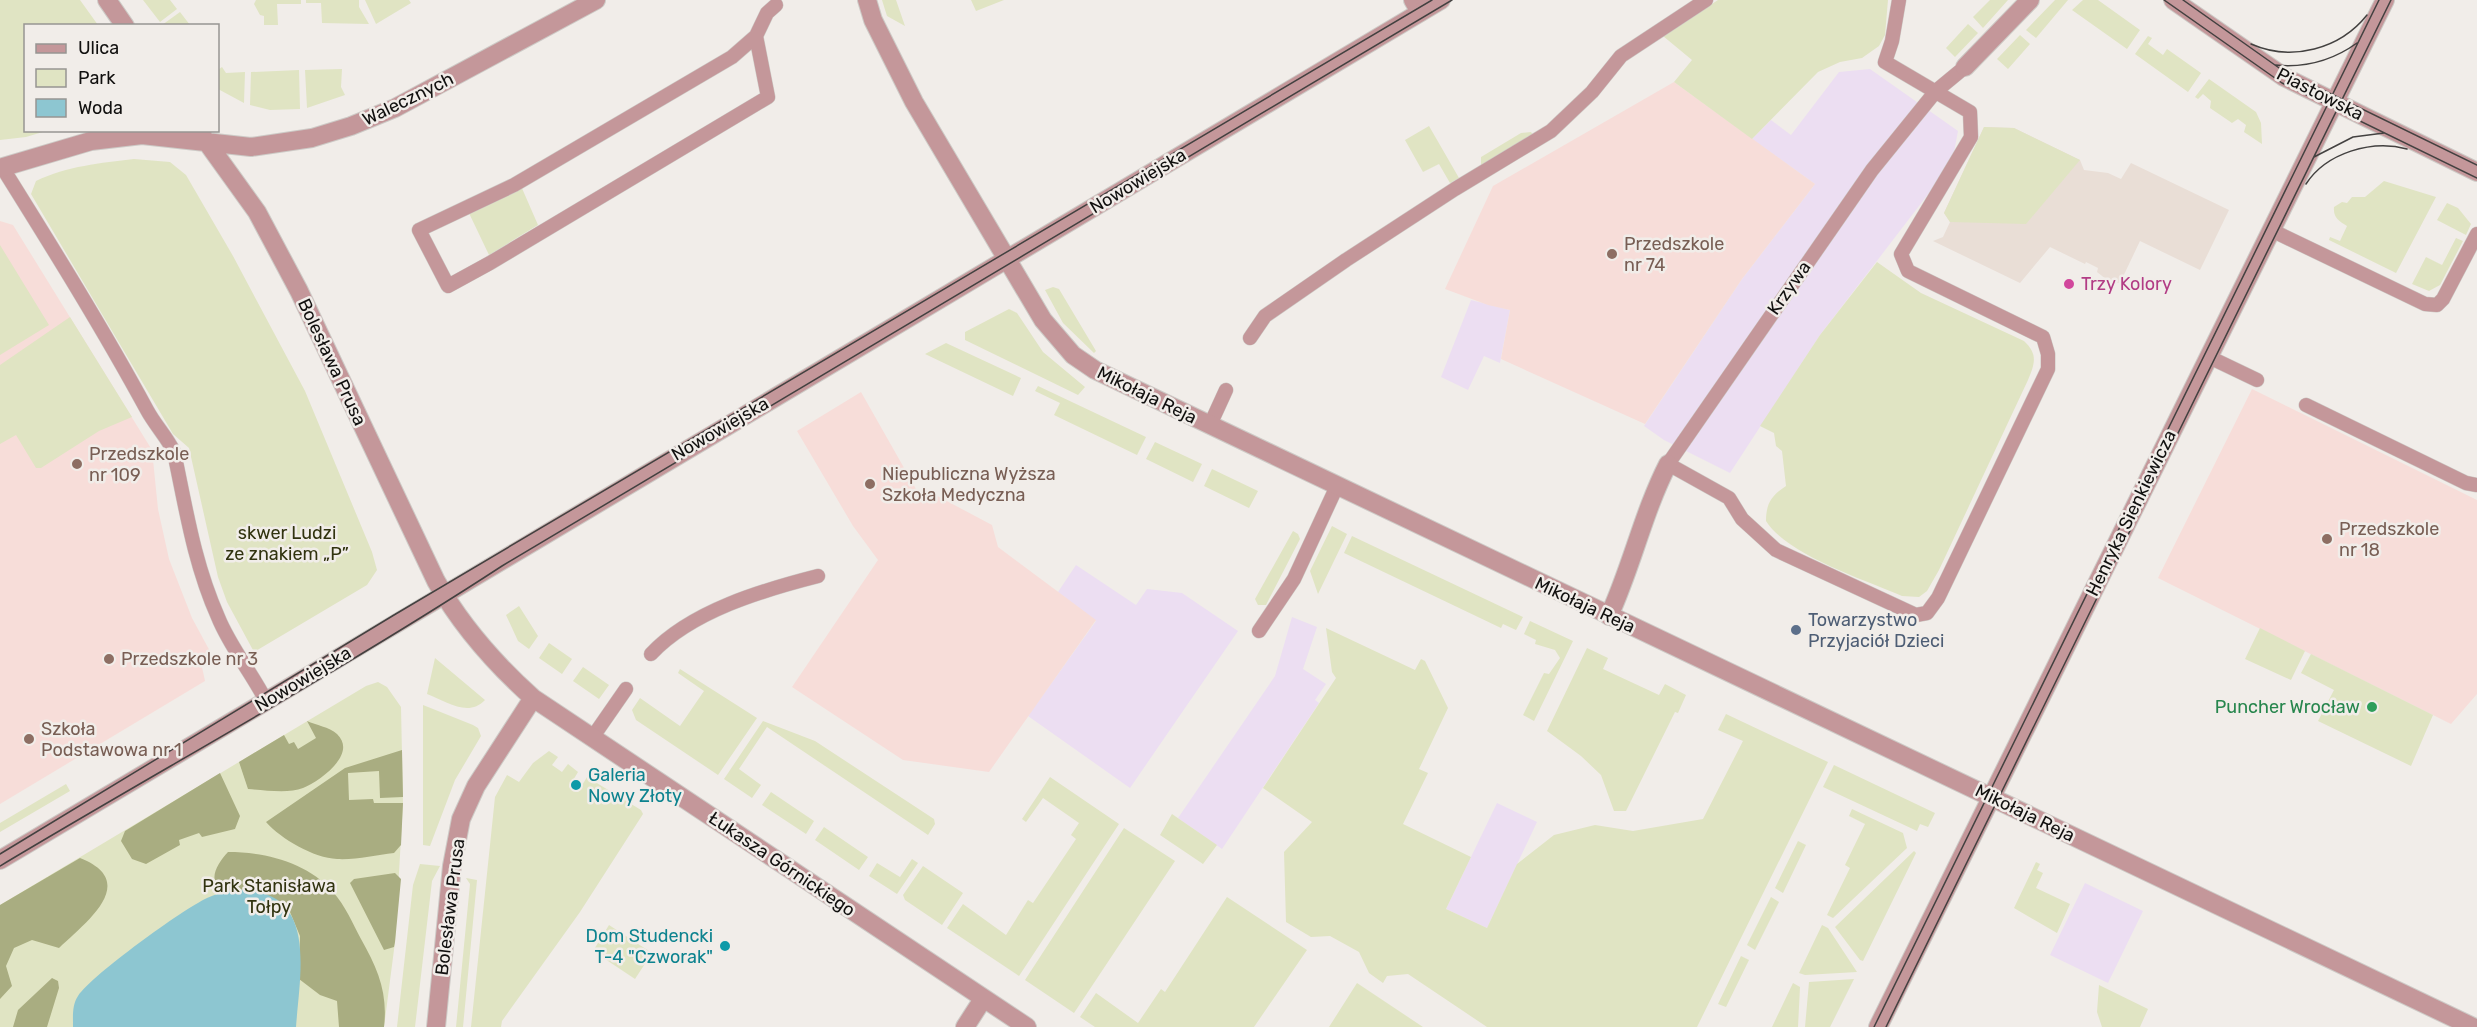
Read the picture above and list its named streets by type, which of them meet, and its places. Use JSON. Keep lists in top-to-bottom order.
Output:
{
  "streets": {
    "street": [
      "Piastowska",
      "Walecznych",
      "Nowowiejska",
      "Krzywa",
      "Bolesława Prusa",
      "Mikołaja Reja",
      "Henryka Sienkiewicza",
      "Łukasza Górnickiego"
    ]
  },
  "crossings": [
    ["Piastowska", "Henryka Sienkiewicza"],
    ["Walecznych", "Bolesława Prusa"],
    ["Nowowiejska", "Bolesława Prusa"],
    ["Nowowiejska", "Mikołaja Reja"],
    ["Nowowiejska", "Łukasza Górnickiego"],
    ["Krzywa", "Mikołaja Reja"],
    ["Bolesława Prusa", "Łukasza Górnickiego"],
    ["Mikołaja Reja", "Henryka Sienkiewicza"]
  ],
  "parks": ["skwer Ludzi ze znakiem „P”", "Park Stanisława Tołpy"],
  "places": [
    "Przedszkole nr 74",
    "Trzy Kolory",
    "Przedszkole nr 109",
    "Niepubliczna Wyższa Szkoła Medyczna",
    "Przedszkole nr 18",
    "Towarzystwo Przyjaciół Dzieci",
    "Przedszkole nr 3",
    "Puncher Wrocław",
    "Szkoła Podstawowa nr 1",
    "Galeria Nowy Złoty",
    "Dom Studencki T-4 \"Czworak\""
  ],
  "legend": ["Ulica", "Park", "Woda"]
}
